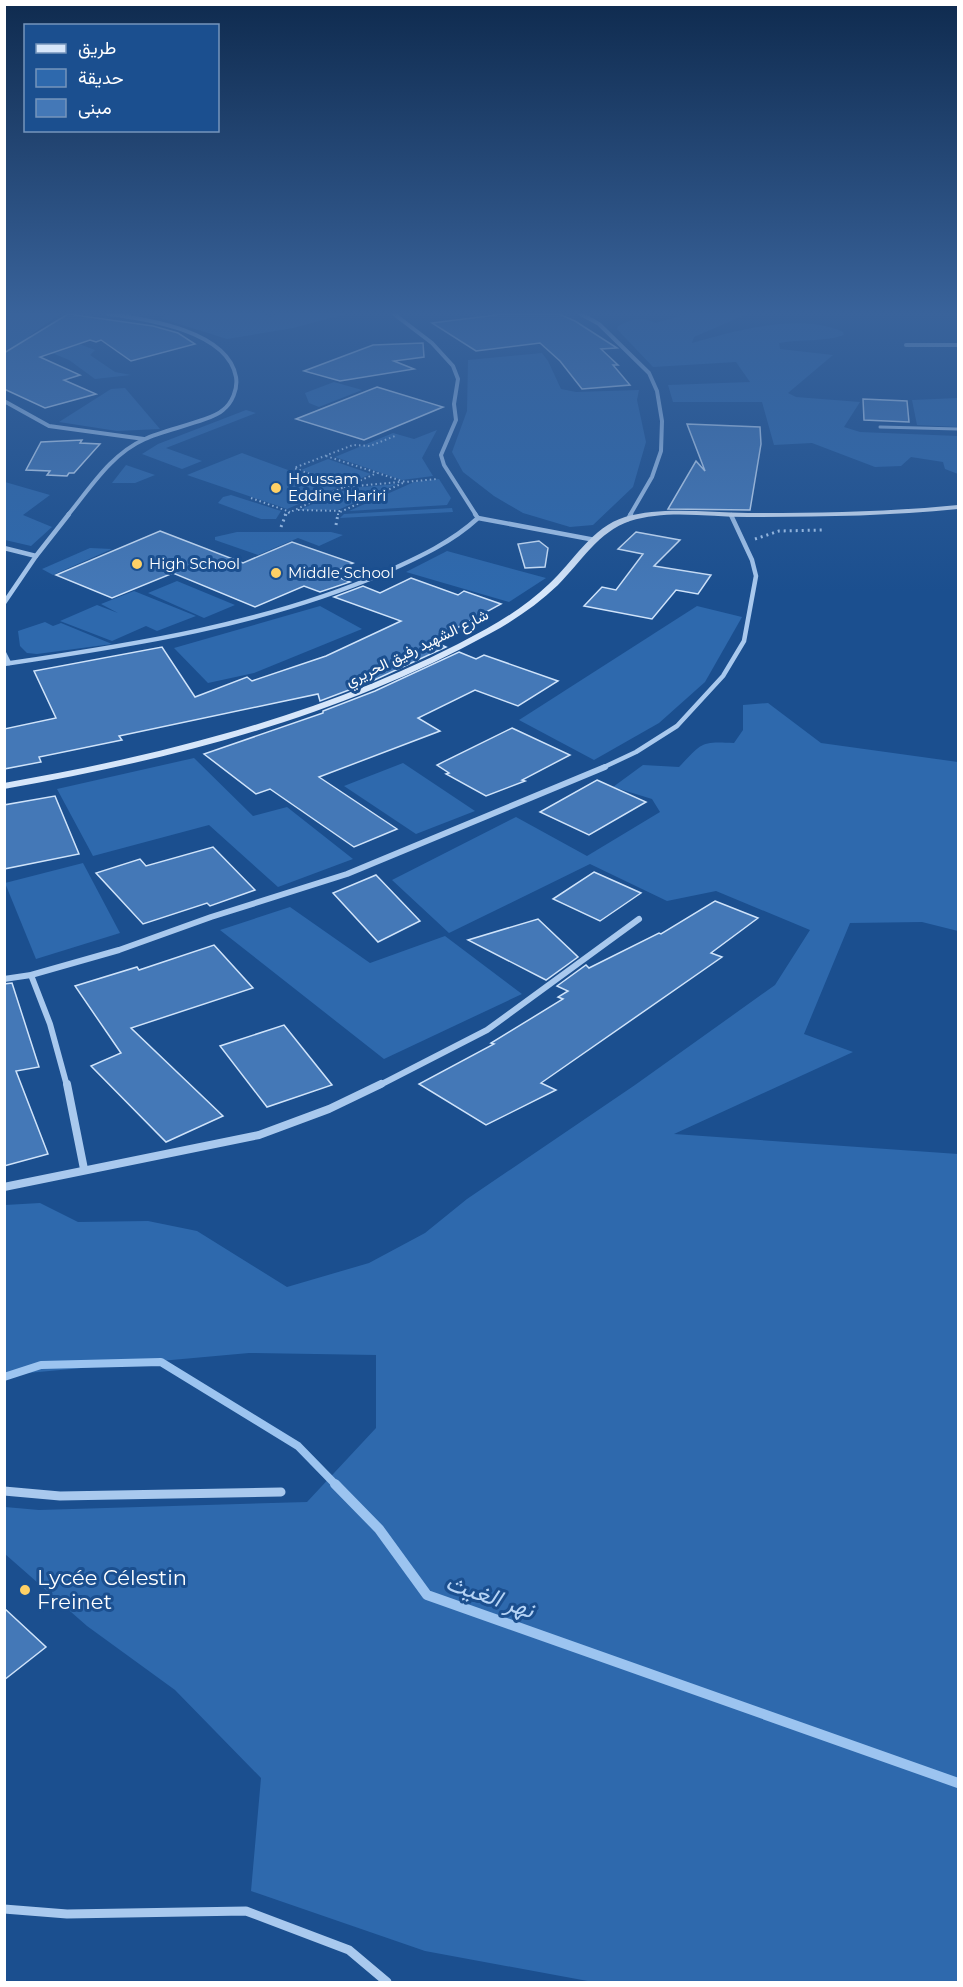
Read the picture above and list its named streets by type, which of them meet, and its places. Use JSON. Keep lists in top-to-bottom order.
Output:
{
  "streets": {
    "street": ["شارع الشهيد رفيق الحريري"]
  },
  "water": ["نهر الغيث"],
  "places": [
    "Houssam Eddine Hariri",
    "High School",
    "Middle School",
    "Lycée Célestin Freinet"
  ],
  "legend": ["طريق", "حديقة", "مبنى"]
}
